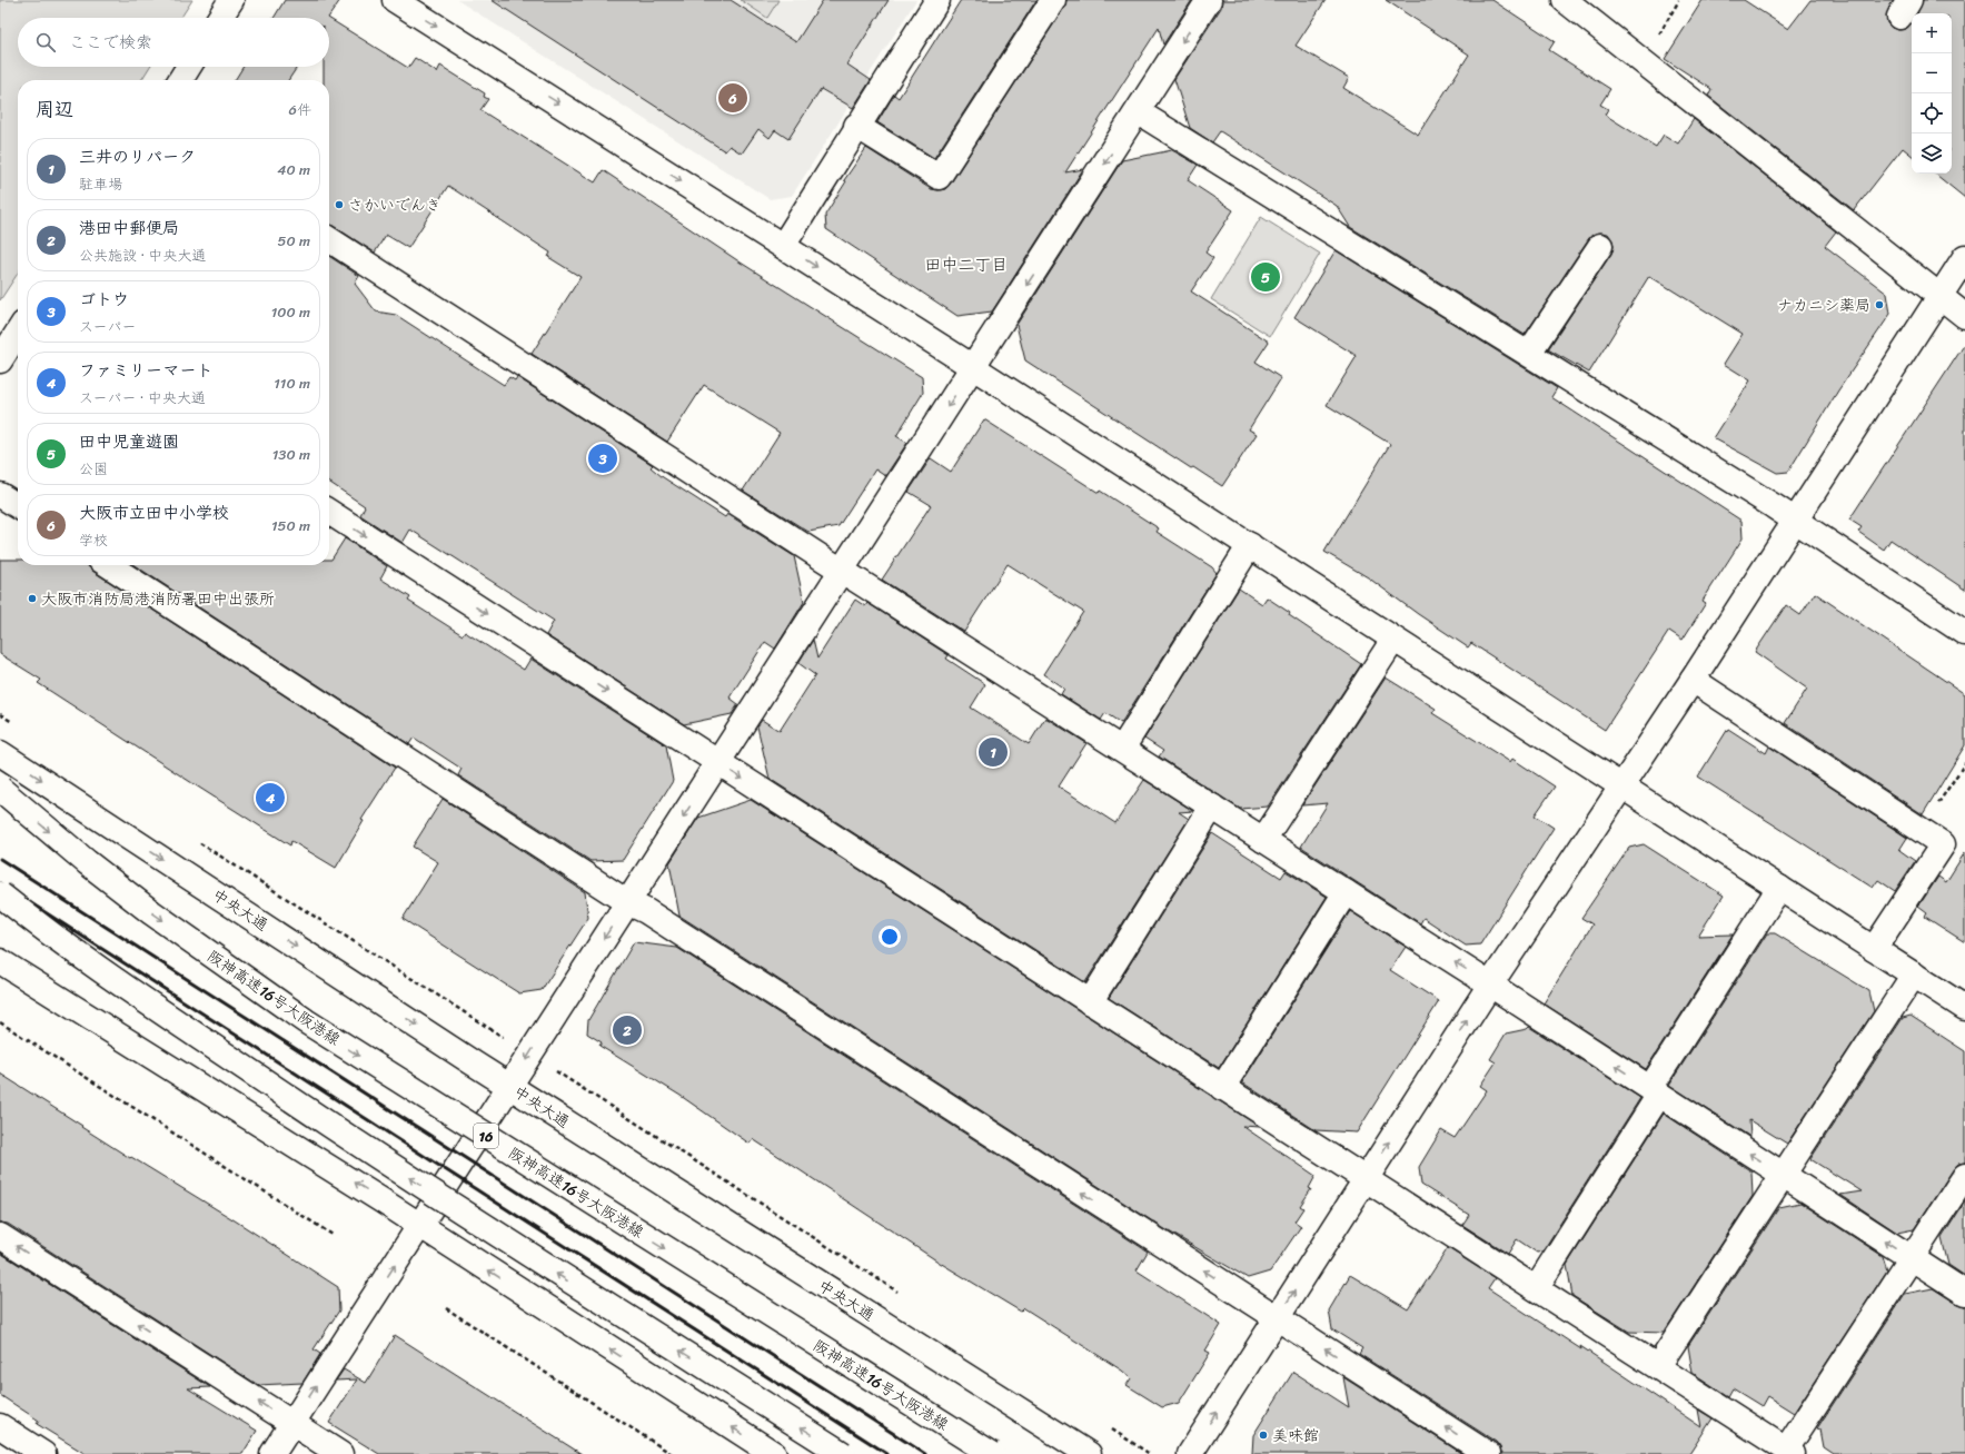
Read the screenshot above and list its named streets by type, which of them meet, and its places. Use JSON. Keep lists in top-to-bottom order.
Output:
{
  "streets": {
    "main road": ["中央大通", "阪神高速16号大阪港線", "16"]
  },
  "districts": ["田中二丁目"],
  "places": [
    "さかいでんき",
    "ナカニシ薬局",
    "大阪市消防局港消防署田中出張所",
    "美味館"
  ],
  "page": {
    "map_buttons": ["+", "−"],
    "search": "ここで検索",
    "heading": ["周辺", "6件"],
    "pins": [
      "6",
      "5",
      "3",
      "1",
      "4",
      "2"
    ],
    "list": [
      {
        "mark": "1",
        "name": "三井のリパーク",
        "note": "駐車場",
        "value": "40 m"
      },
      {
        "mark": "2",
        "name": "港田中郵便局",
        "note": "公共施設 · 中央大通",
        "value": "50 m"
      },
      {
        "mark": "3",
        "name": "ゴトウ",
        "note": "スーパー",
        "value": "100 m"
      },
      {
        "mark": "4",
        "name": "ファミリーマート",
        "note": "スーパー · 中央大通",
        "value": "110 m"
      },
      {
        "mark": "5",
        "name": "田中児童遊園",
        "note": "公園",
        "value": "130 m"
      },
      {
        "mark": "6",
        "name": "大阪市立田中小学校",
        "note": "学校",
        "value": "150 m"
      }
    ]
  }
}
